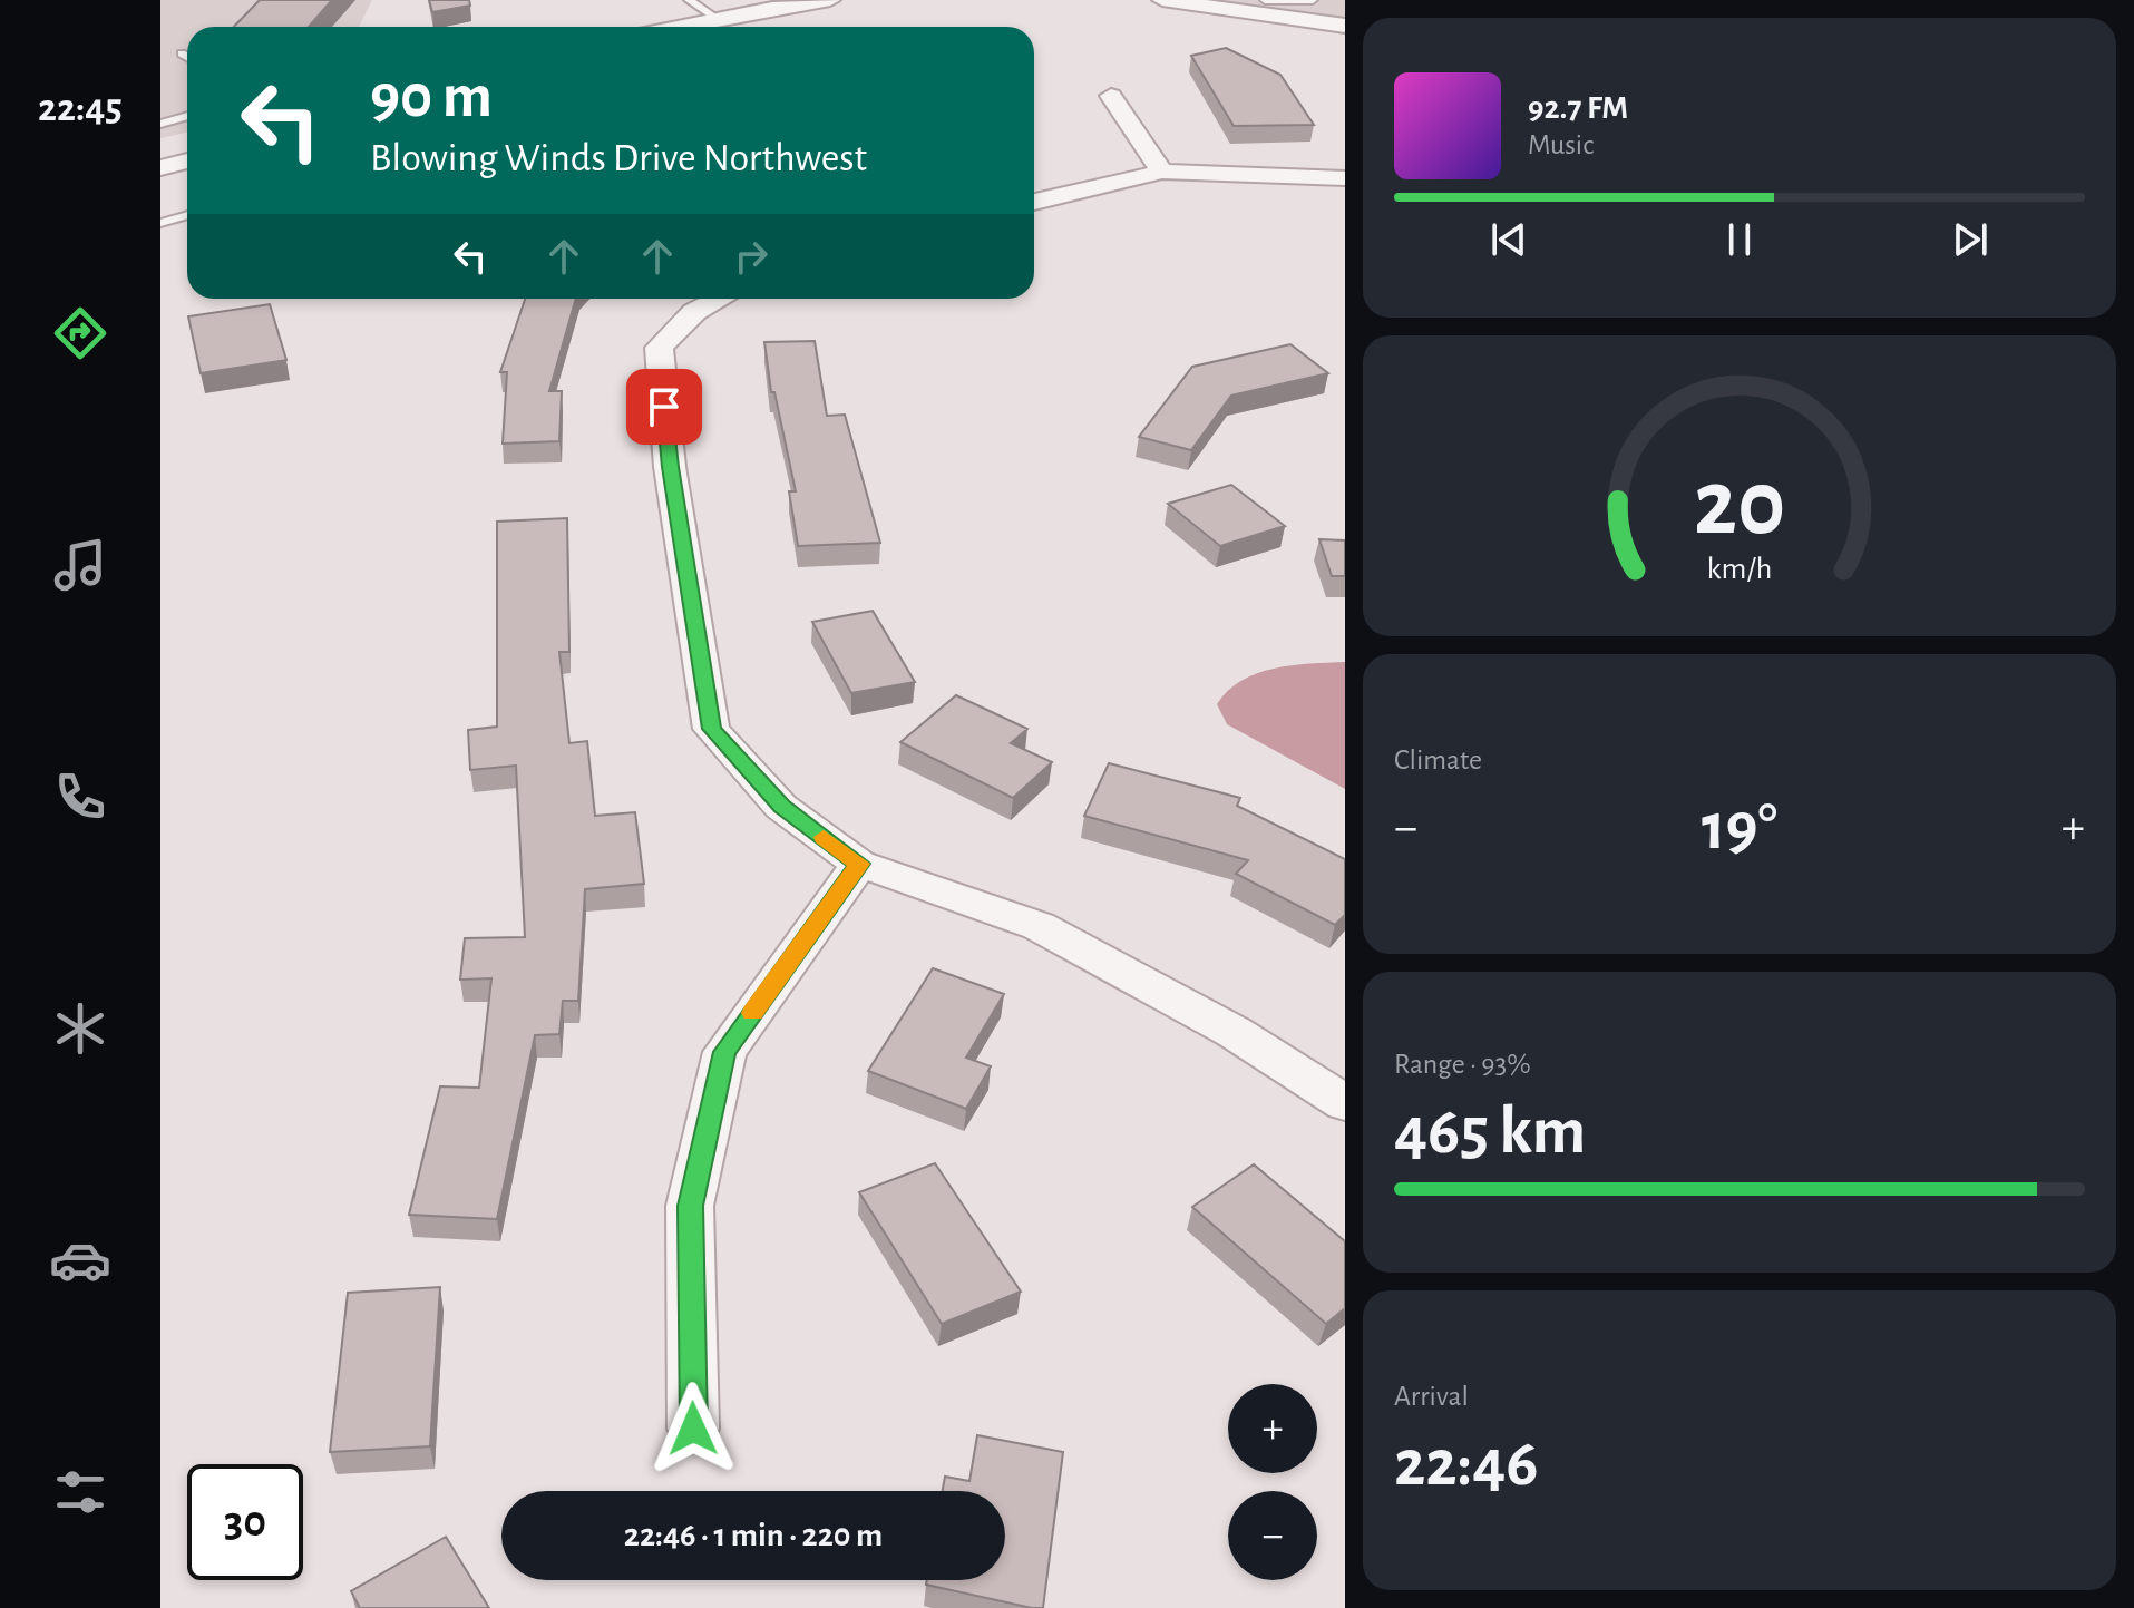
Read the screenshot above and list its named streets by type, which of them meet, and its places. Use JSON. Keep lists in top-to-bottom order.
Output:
{
  "page": {
    "tabs": "22:45",
    "turn": ["90 m", "Blowing Winds Drive Northwest"],
    "song": ["92.7 FM", "Music"],
    "tile": [
      "Climate",
      ["Range · 93%", "465 km"],
      ["Arrival", "22:46"]
    ],
    "heat": ["−", "19°", "+"],
    "map_buttons": ["+", "−"],
    "limit": "30",
    "trip": "22:46 · 1 min · 220 m",
    "gauge": ["20", "km/h"]
  }
}
